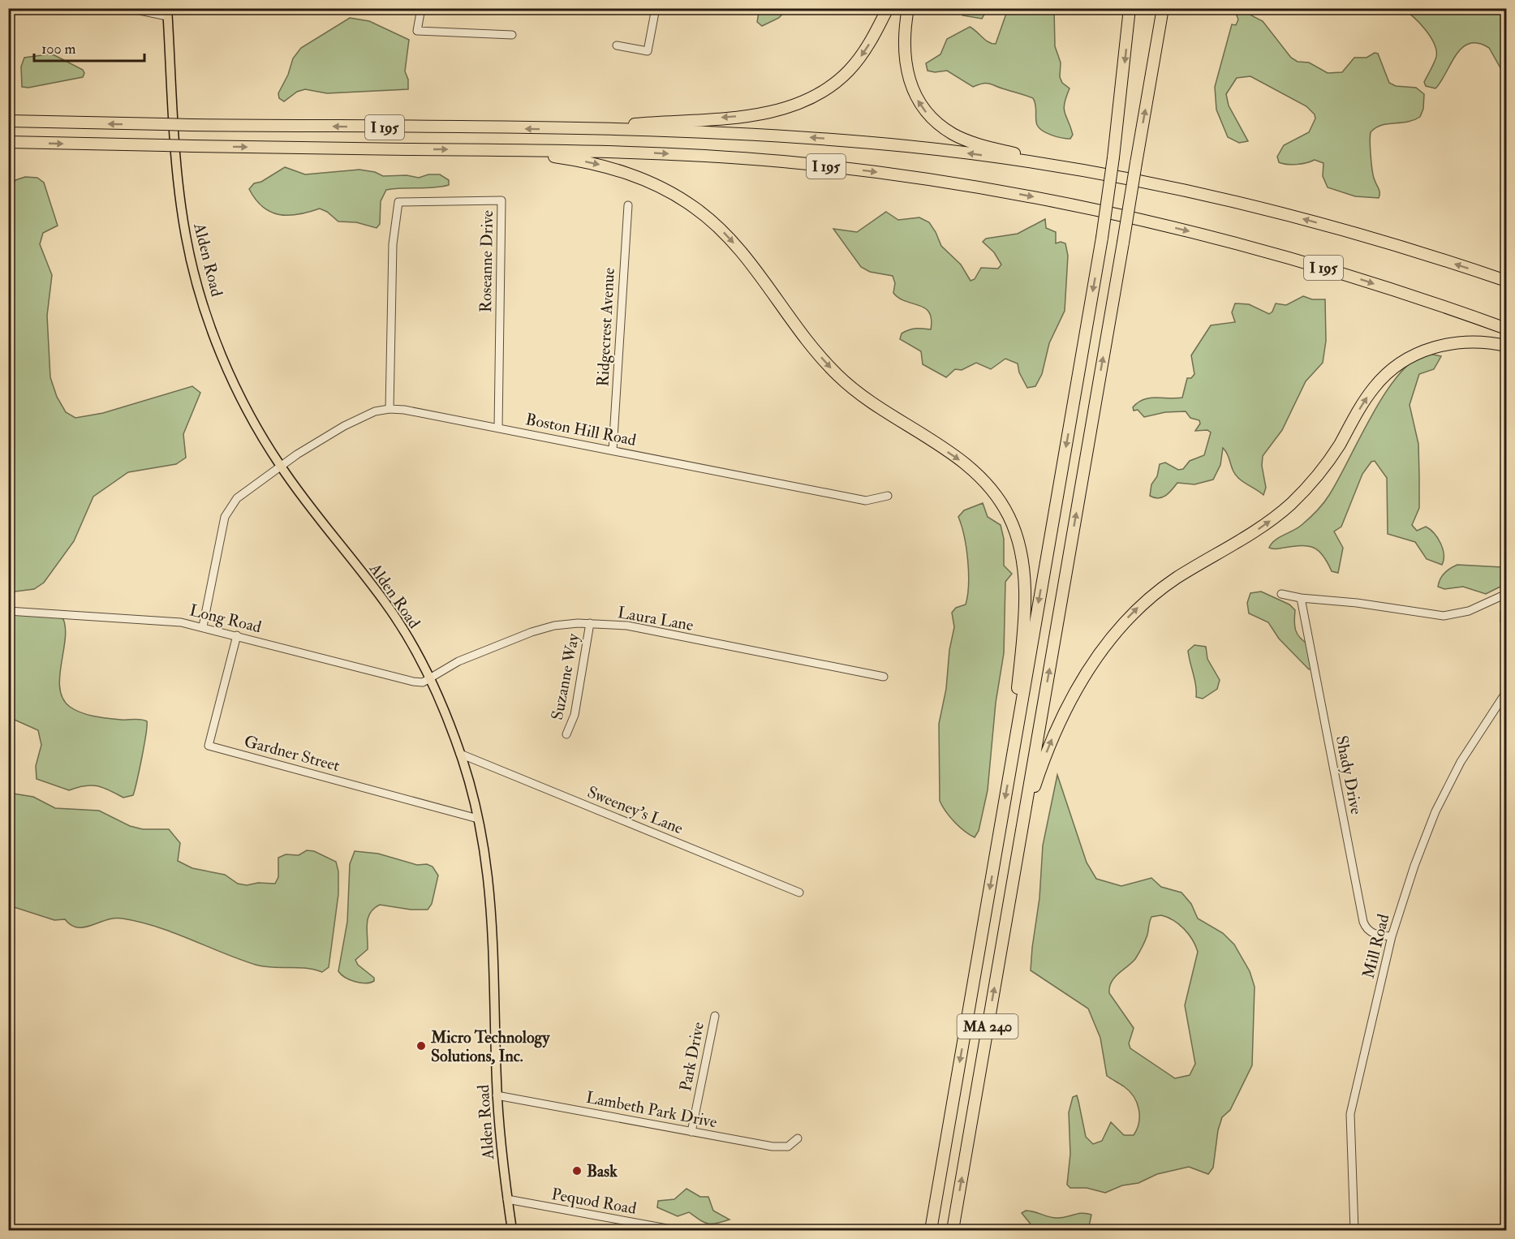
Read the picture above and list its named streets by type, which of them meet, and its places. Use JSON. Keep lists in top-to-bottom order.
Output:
{
  "streets": {
    "highway": ["I 195", "MA 240"],
    "main road": ["Alden Road"],
    "street": [
      "Roseanne Drive",
      "Ridgecrest Avenue",
      "Boston Hill Road",
      "Long Road",
      "Laura Lane",
      "Suzanne Way",
      "Gardner Street",
      "Shady Drive",
      "Sweeney's Lane",
      "Mill Road",
      "Park Drive",
      "Lambeth Park Drive",
      "Pequod Road"
    ]
  },
  "crossings": [
    ["Alden Road", "Boston Hill Road"],
    ["Alden Road", "Long Road"],
    ["Alden Road", "Laura Lane"],
    ["Alden Road", "Gardner Street"],
    ["Alden Road", "Sweeney's Lane"],
    ["Alden Road", "Lambeth Park Drive"],
    ["Alden Road", "Pequod Road"],
    ["Roseanne Drive", "Boston Hill Road"],
    ["Ridgecrest Avenue", "Boston Hill Road"],
    ["Boston Hill Road", "Long Road"],
    ["Long Road", "Laura Lane"],
    ["Long Road", "Gardner Street"],
    ["Laura Lane", "Suzanne Way"],
    ["Shady Drive", "Mill Road"],
    ["Park Drive", "Lambeth Park Drive"]
  ],
  "places": ["Micro Technology Solutions, Inc.", "Bask"],
  "scale_bar": "100 m"
}
